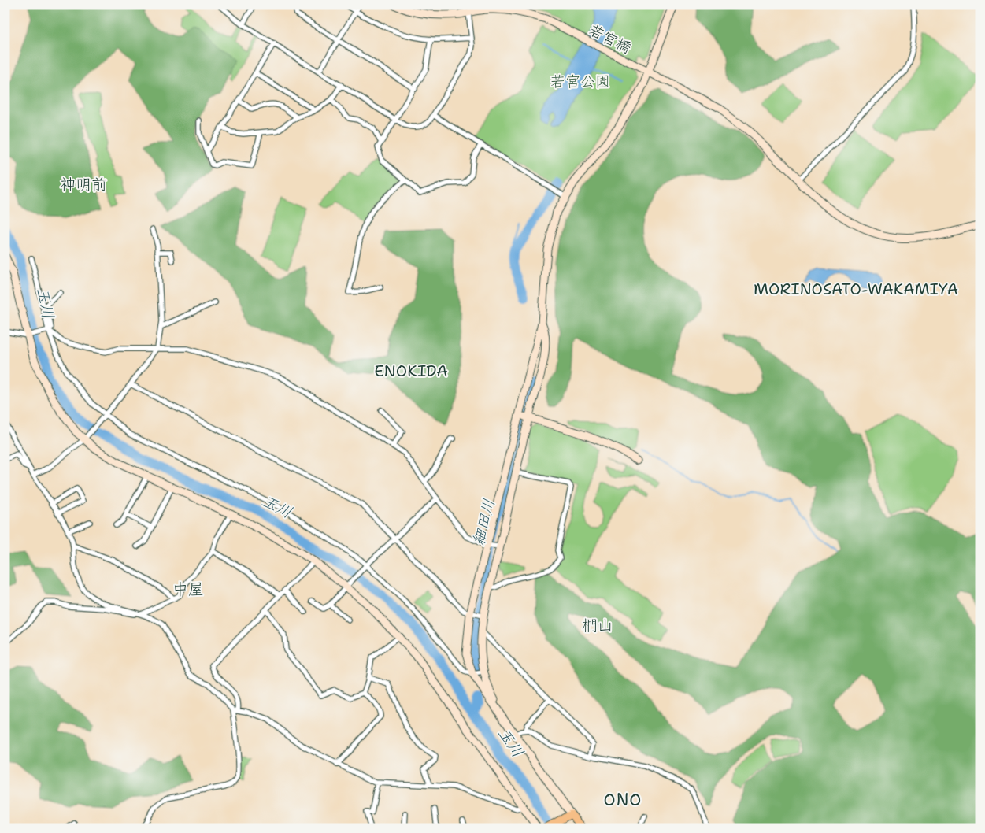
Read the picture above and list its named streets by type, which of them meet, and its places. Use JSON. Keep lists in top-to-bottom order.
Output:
{
  "streets": {
    "street": ["若宮橋"]
  },
  "districts": [
    "神明前",
    "MORINOSATO-WAKAMIYA",
    "ENOKIDA",
    "中屋",
    "椚山",
    "ONO"
  ],
  "water": ["玉川", "細田川"],
  "parks": ["若宮公園"]
}
